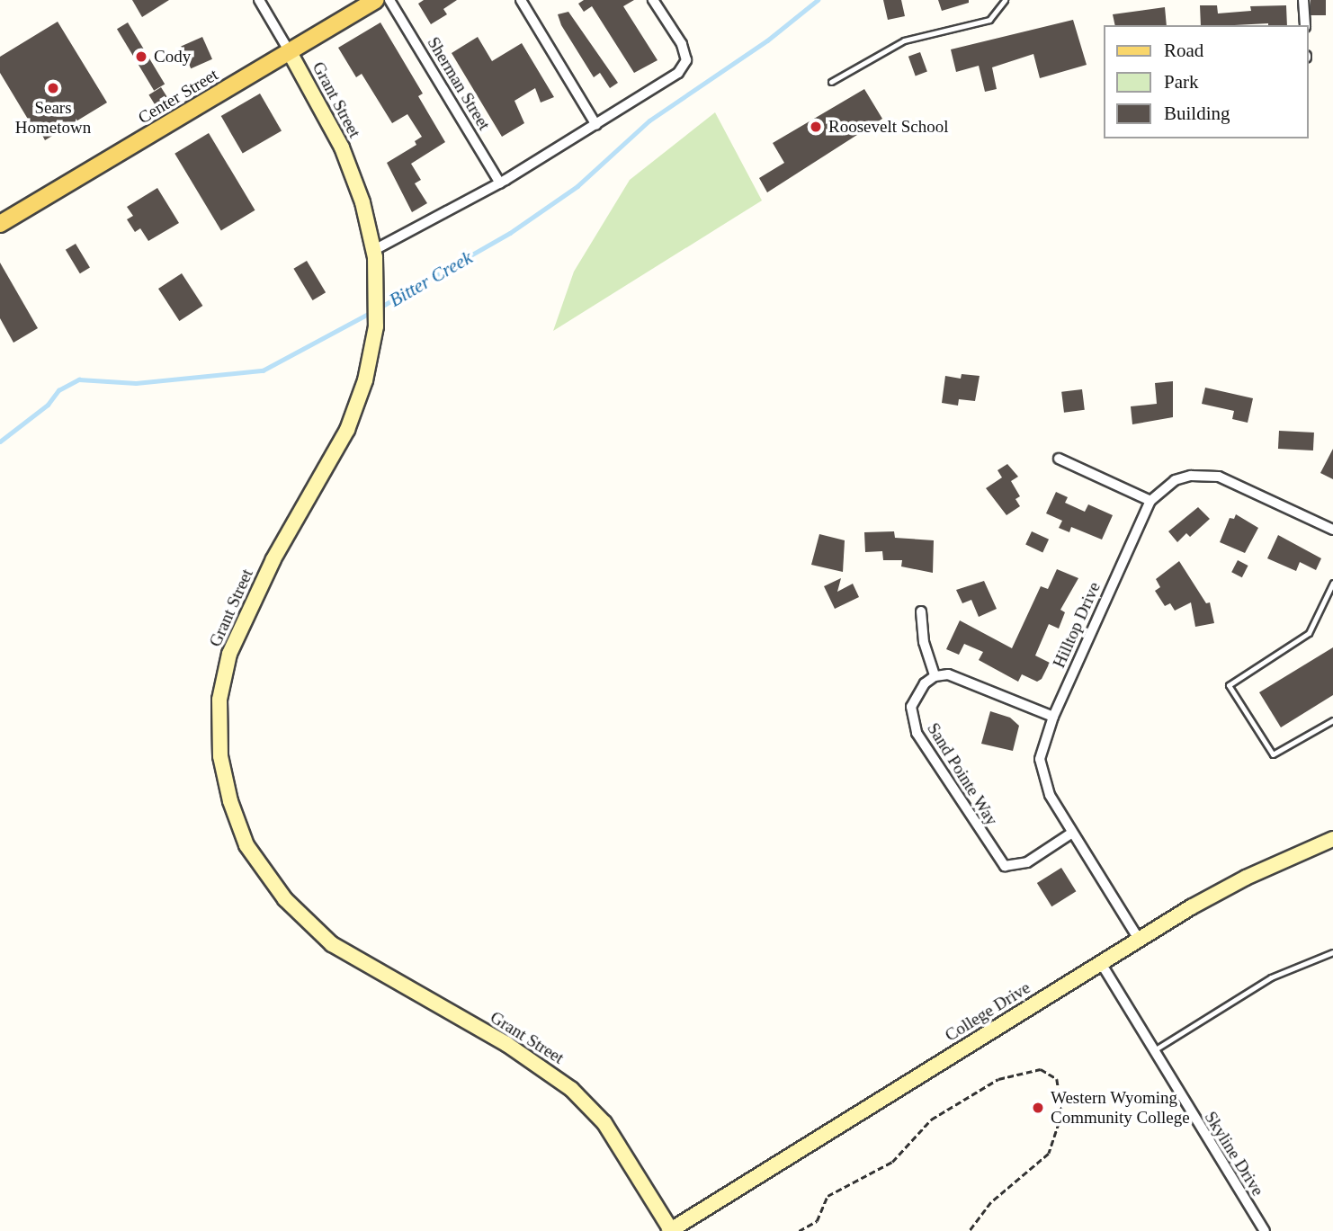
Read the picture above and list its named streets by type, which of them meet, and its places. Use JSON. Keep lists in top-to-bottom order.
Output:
{
  "streets": {
    "main road": ["Center Street", "Grant Street", "College Drive"],
    "street": [
      "Sherman Street",
      "Hilltop Drive",
      "Sand Pointe Way",
      "Skyline Drive"
    ]
  },
  "crossings": [
    ["Center Street", "Grant Street"],
    ["Grant Street", "College Drive"],
    ["Hilltop Drive", "Sand Pointe Way"],
    ["Hilltop Drive", "College Drive"],
    ["College Drive", "Skyline Drive"]
  ],
  "water": ["Bitter Creek"],
  "places": [
    "Cody",
    "Sears Hometown",
    "Roosevelt School",
    "Western Wyoming Community College"
  ],
  "legend": ["Road", "Park", "Building"]
}
